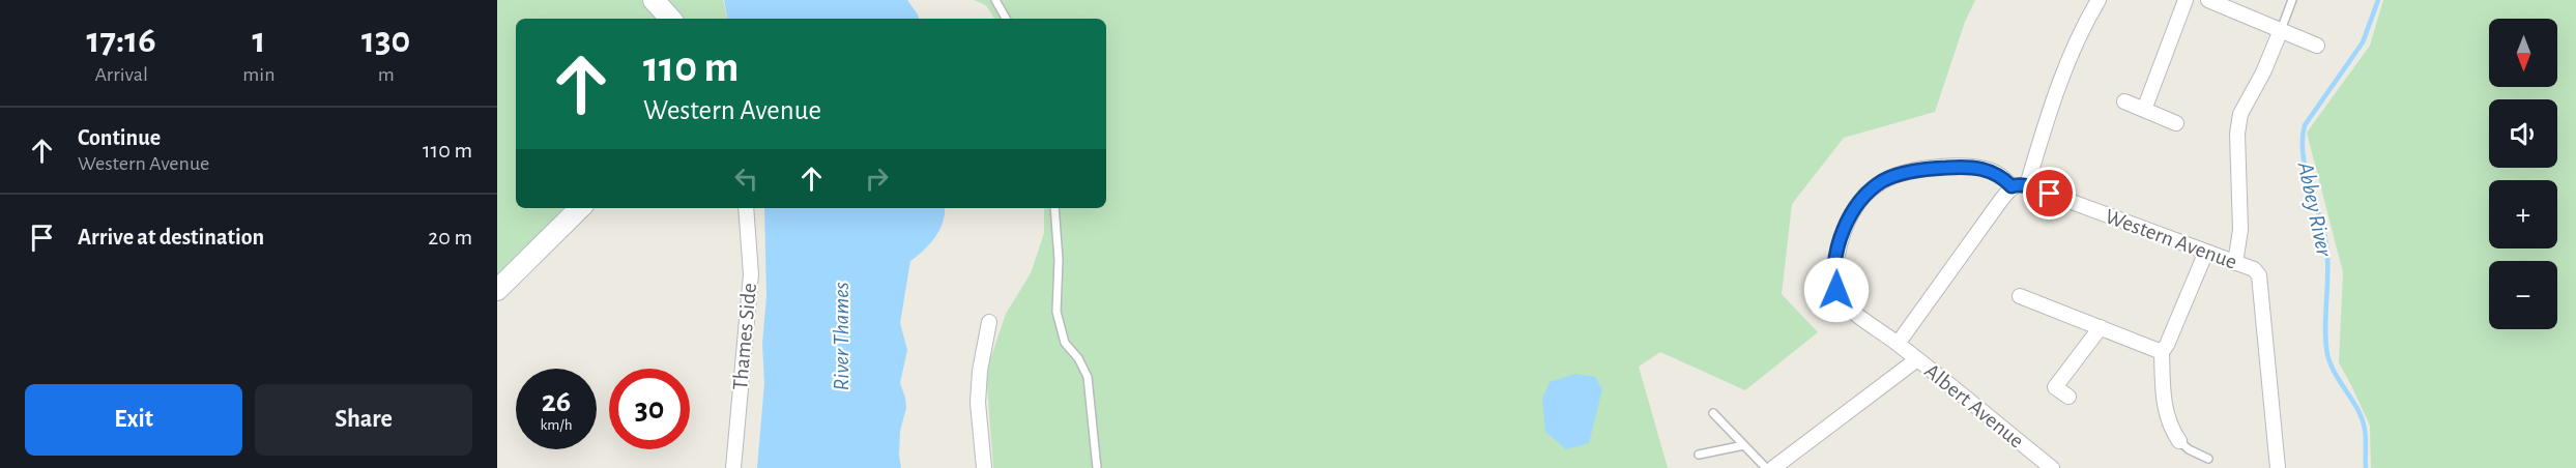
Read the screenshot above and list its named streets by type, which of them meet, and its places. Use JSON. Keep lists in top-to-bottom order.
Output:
{
  "streets": {
    "street": ["Western Avenue", "Thames Side", "Albert Avenue"]
  },
  "crossings": [
    ["Western Avenue", "Albert Avenue"]
  ],
  "water": ["Abbey River", "River Thames"],
  "north": "bottom",
  "page": {
    "eta": [
      "17:16",
      "Arrival",
      "1",
      "min",
      "130",
      "m"
    ],
    "map_buttons": ["+", "−"],
    "turn": ["110 m", "Western Avenue"],
    "list": [
      {
        "name": "Continue",
        "note": "Western Avenue",
        "value": "110 m"
      },
      {
        "name": "Arrive at destination",
        "value": "20 m"
      }
    ],
    "speed": "26 km/h",
    "limit": "30",
    "buttons": ["Exit", "Share"]
  }
}
